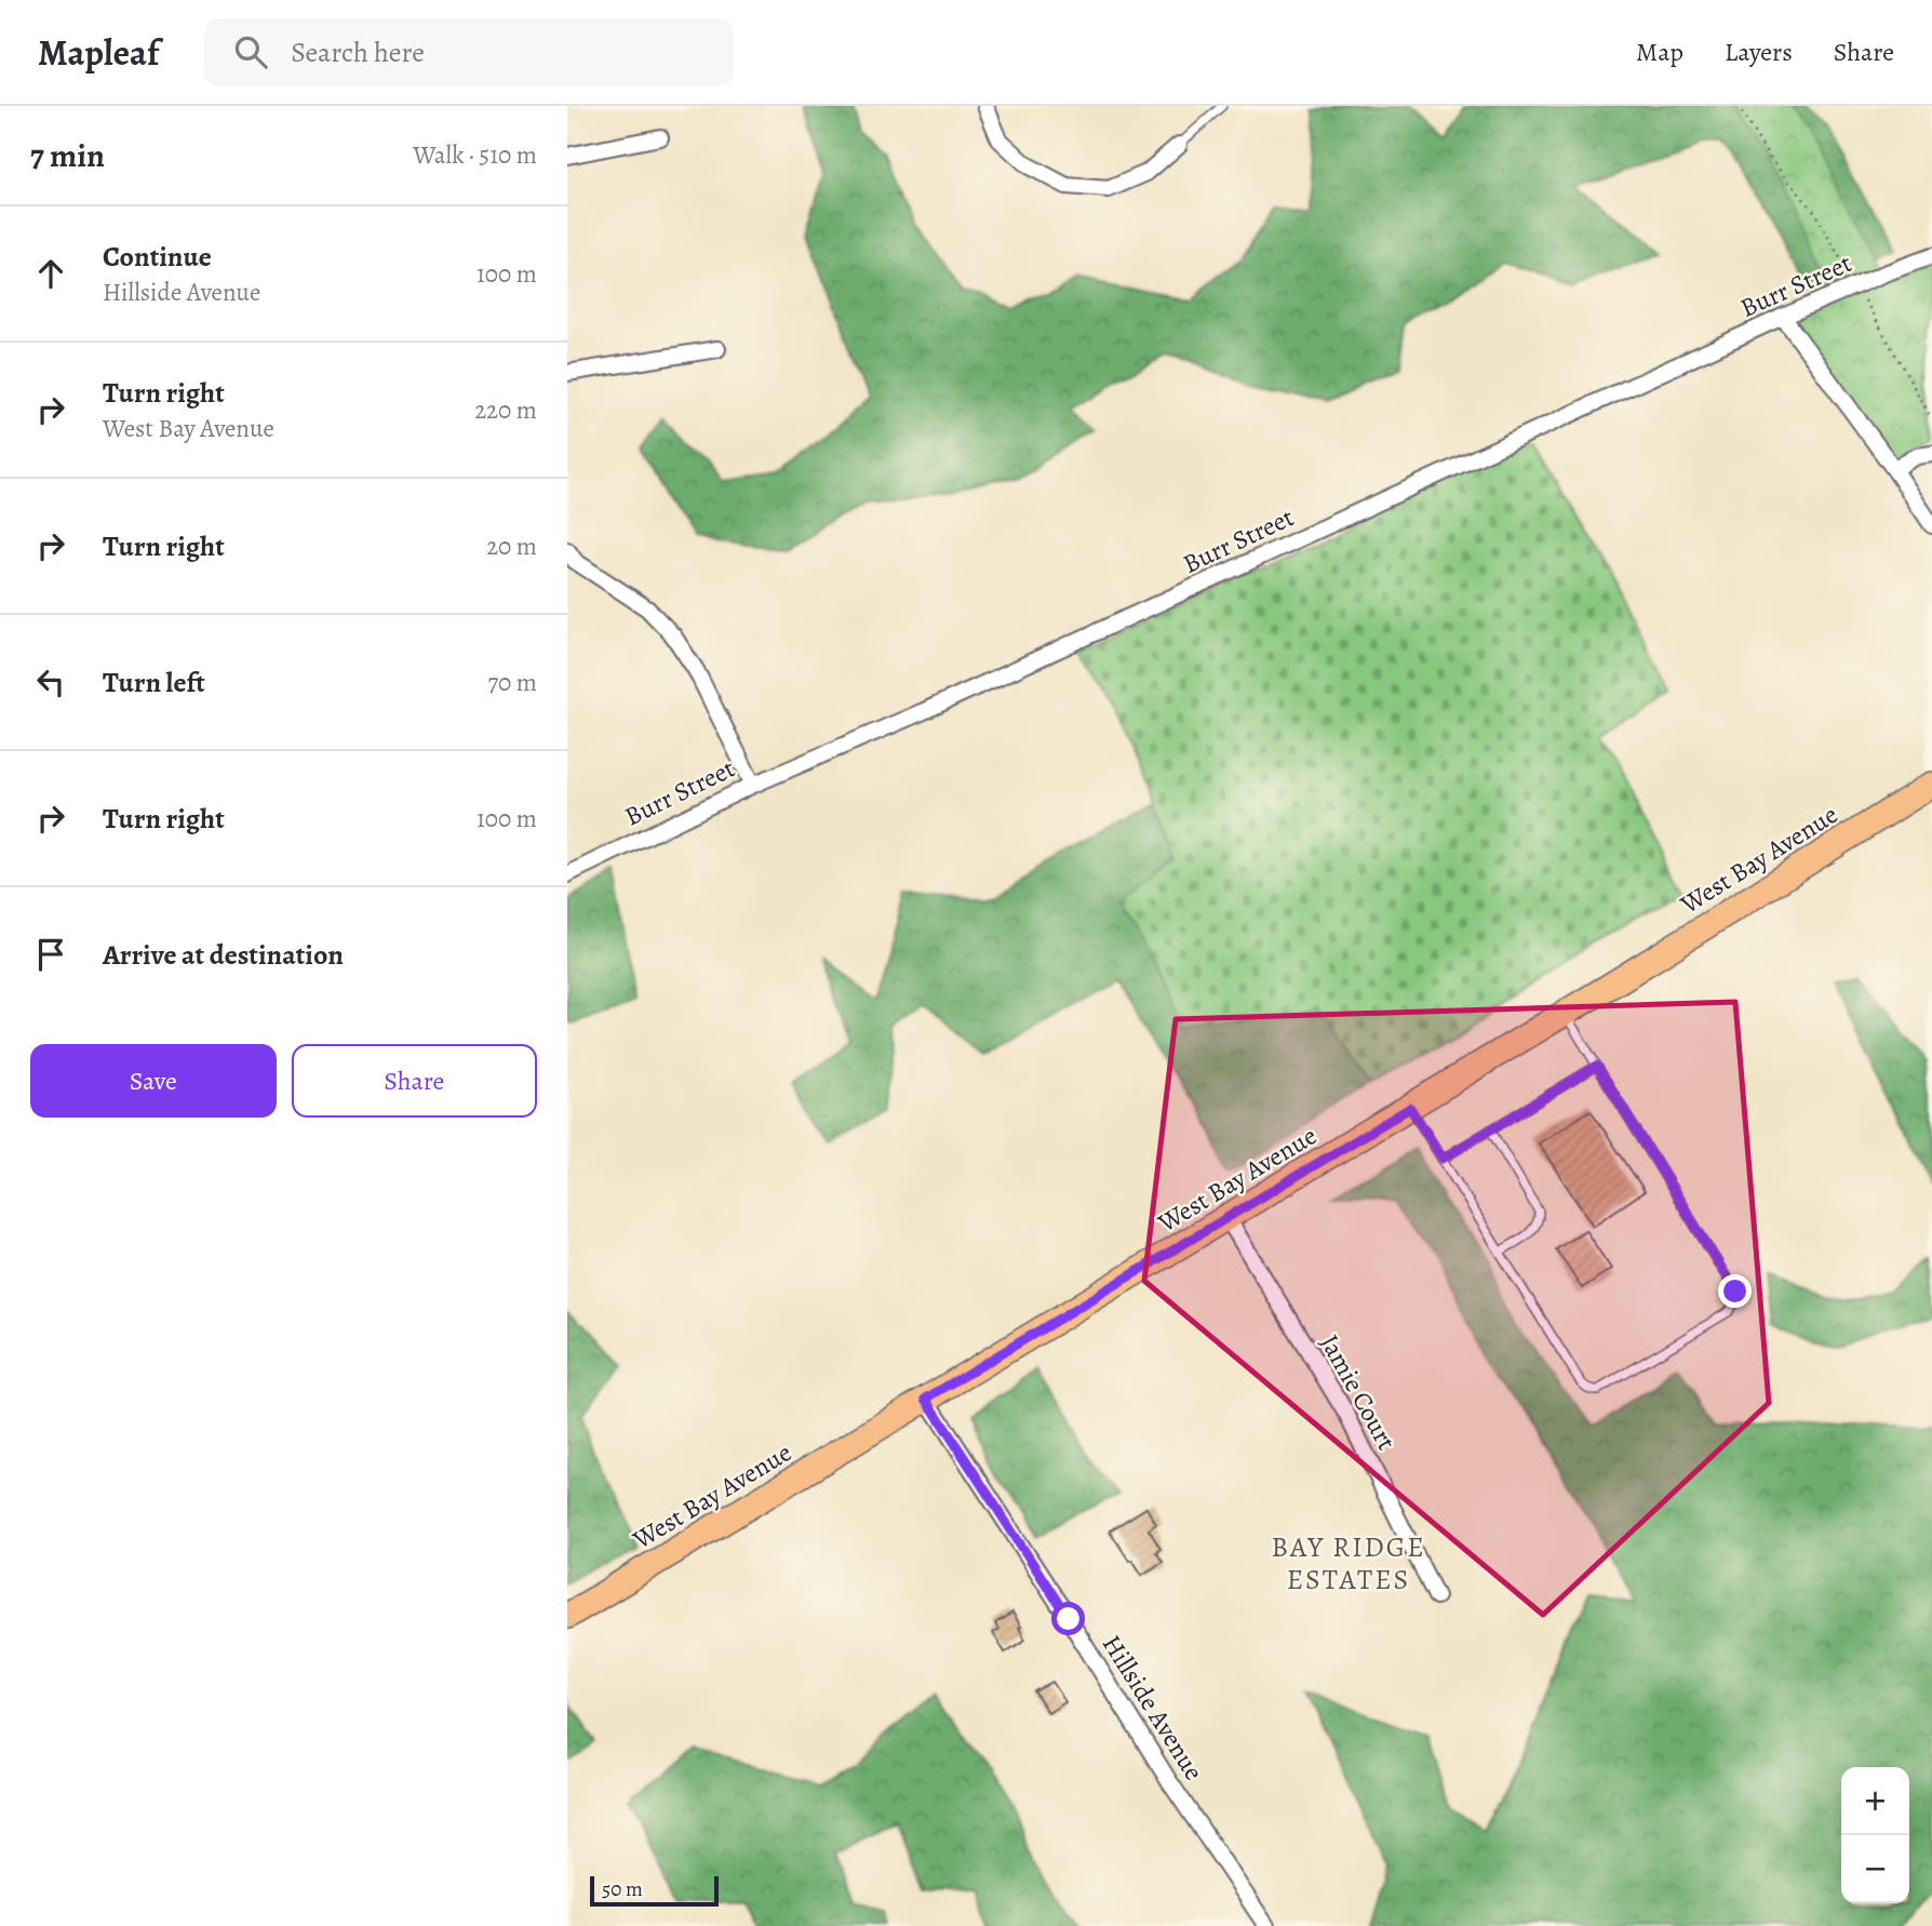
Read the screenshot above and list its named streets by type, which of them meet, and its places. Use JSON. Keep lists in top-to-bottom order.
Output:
{
  "streets": {
    "main road": ["West Bay Avenue"],
    "street": ["Burr Street", "Jamie Court", "Hillside Avenue"]
  },
  "crossings": [
    ["West Bay Avenue", "Jamie Court"],
    ["West Bay Avenue", "Hillside Avenue"]
  ],
  "districts": ["BAY RIDGE ESTATES"],
  "scale_bar": "50 m",
  "page": {
    "header": "Mapleaf",
    "search": "Search here",
    "nav": ["Map", "Layers", "Share"],
    "heading": ["7 min", "Walk · 510 m"],
    "list": [
      ["Continue", "Hillside Avenue", "100 m"],
      ["Turn right", "West Bay Avenue", "220 m"],
      ["Turn right", "20 m"],
      ["Turn left", "70 m"],
      ["Turn right", "100 m"],
      "Arrive at destination"
    ],
    "buttons": ["Save", "Share"],
    "map_buttons": ["+", "−"],
    "scale": "50 m"
  }
}
